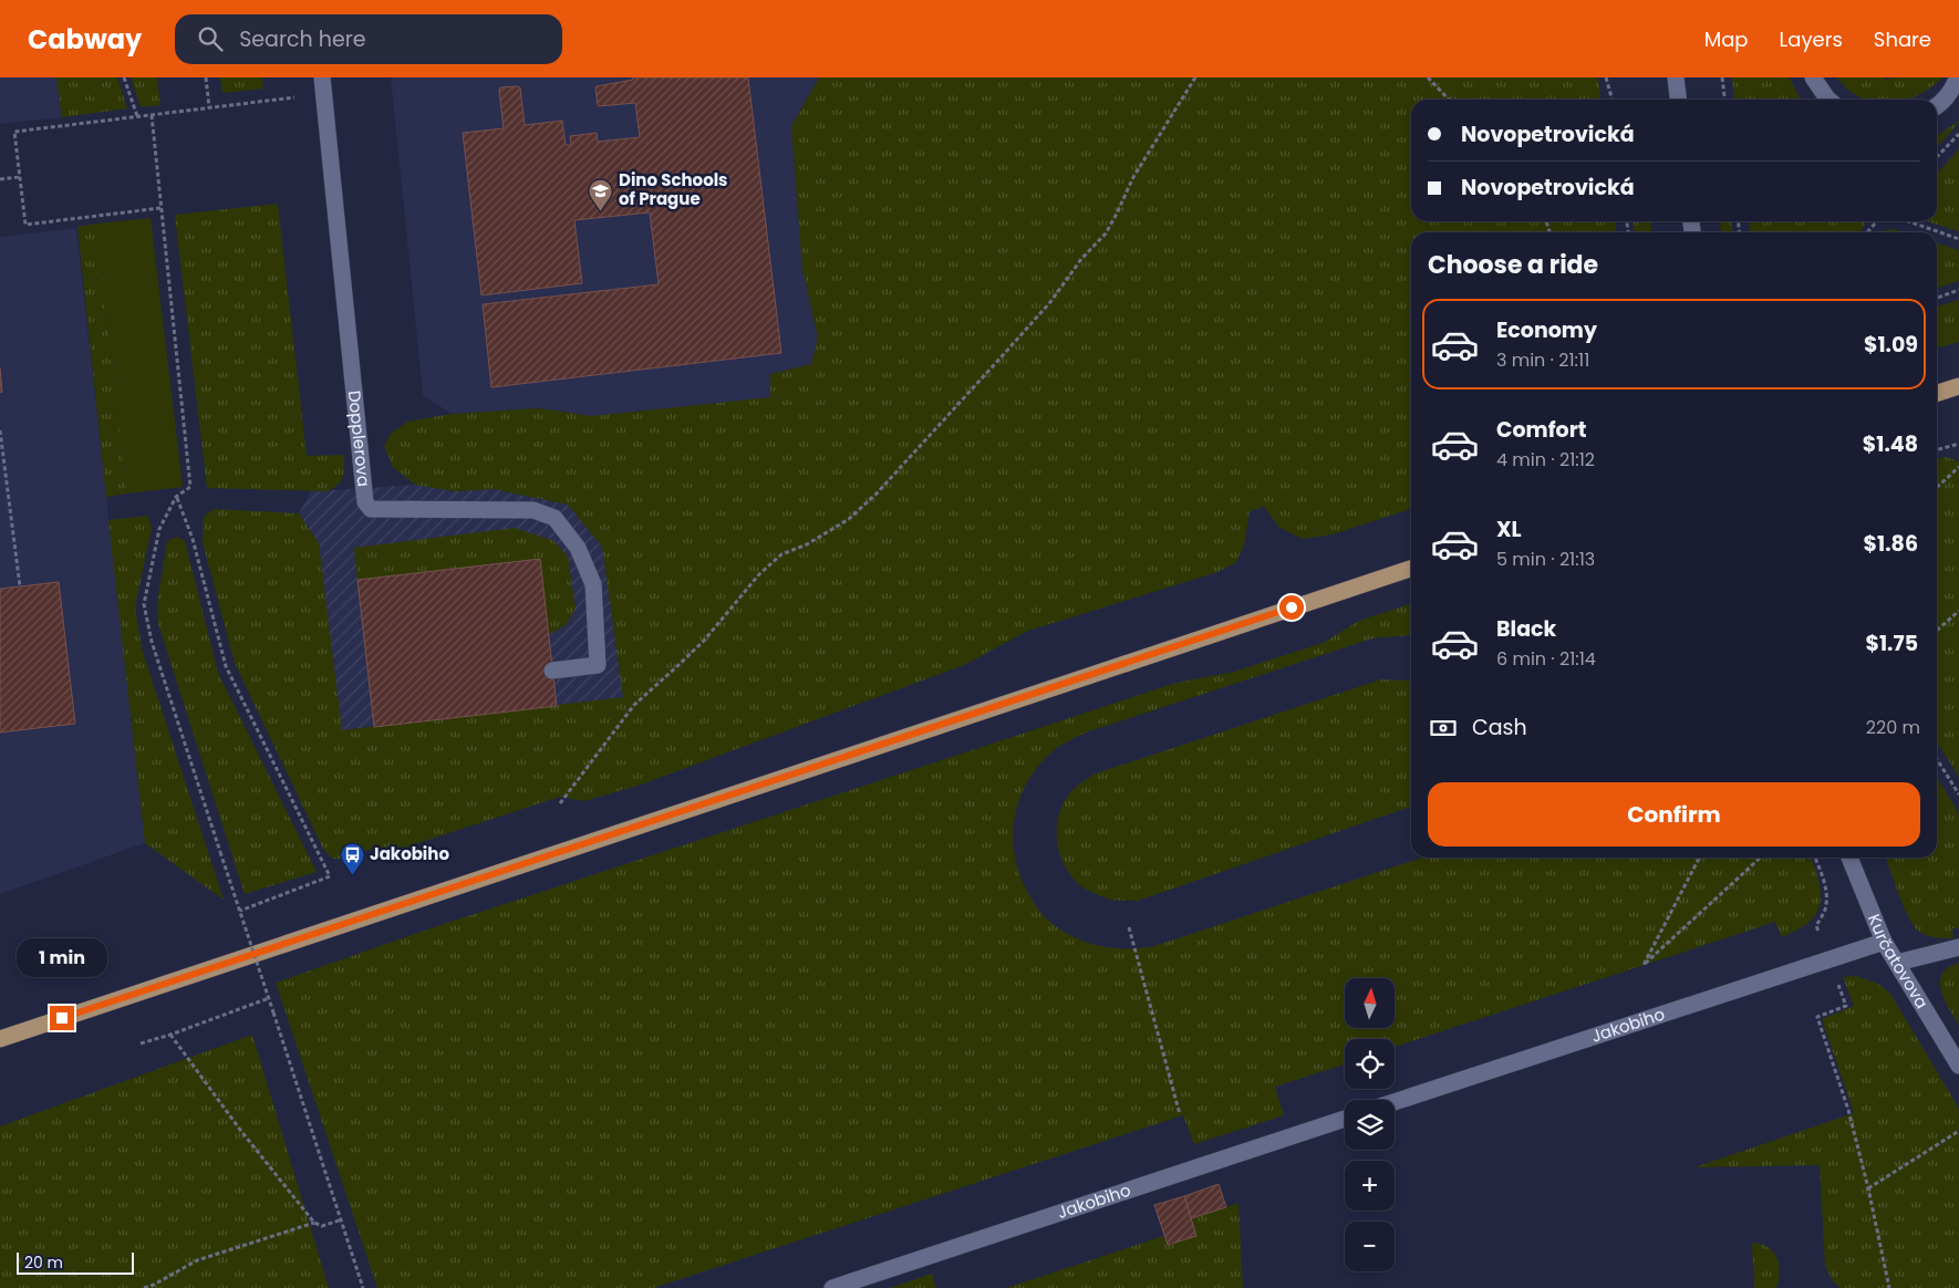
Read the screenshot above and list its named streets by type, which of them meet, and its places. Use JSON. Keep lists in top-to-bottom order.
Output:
{
  "streets": {
    "street": ["Dopplerova", "Kurčatovova", "Jakobiho"]
  },
  "crossings": [
    ["Kurčatovova", "Jakobiho"]
  ],
  "places": {
    "school or university": ["Dino Schools of Prague"],
    "bus stop": ["Jakobiho"]
  },
  "scale_bar": "20 m",
  "north": "top",
  "page": {
    "header": "Cabway",
    "search": "Search here",
    "nav": ["Map", "Layers", "Share"],
    "banner": ["Novopetrovická", "Novopetrovická"],
    "heading": "Choose a ride",
    "list": [
      {
        "name": "Economy",
        "note": "3 min · 21:11",
        "value": "$1.09"
      },
      {
        "name": "Comfort",
        "note": "4 min · 21:12",
        "value": "$1.48"
      },
      {
        "name": "XL",
        "note": "5 min · 21:13",
        "value": "$1.86"
      },
      {
        "name": "Black",
        "note": "6 min · 21:14",
        "value": "$1.75"
      }
    ],
    "pay": ["Cash", "220 m"],
    "buttons": "Confirm",
    "bubble": "1 min",
    "map_buttons": ["+", "−"],
    "scale": "20 m"
  }
}
